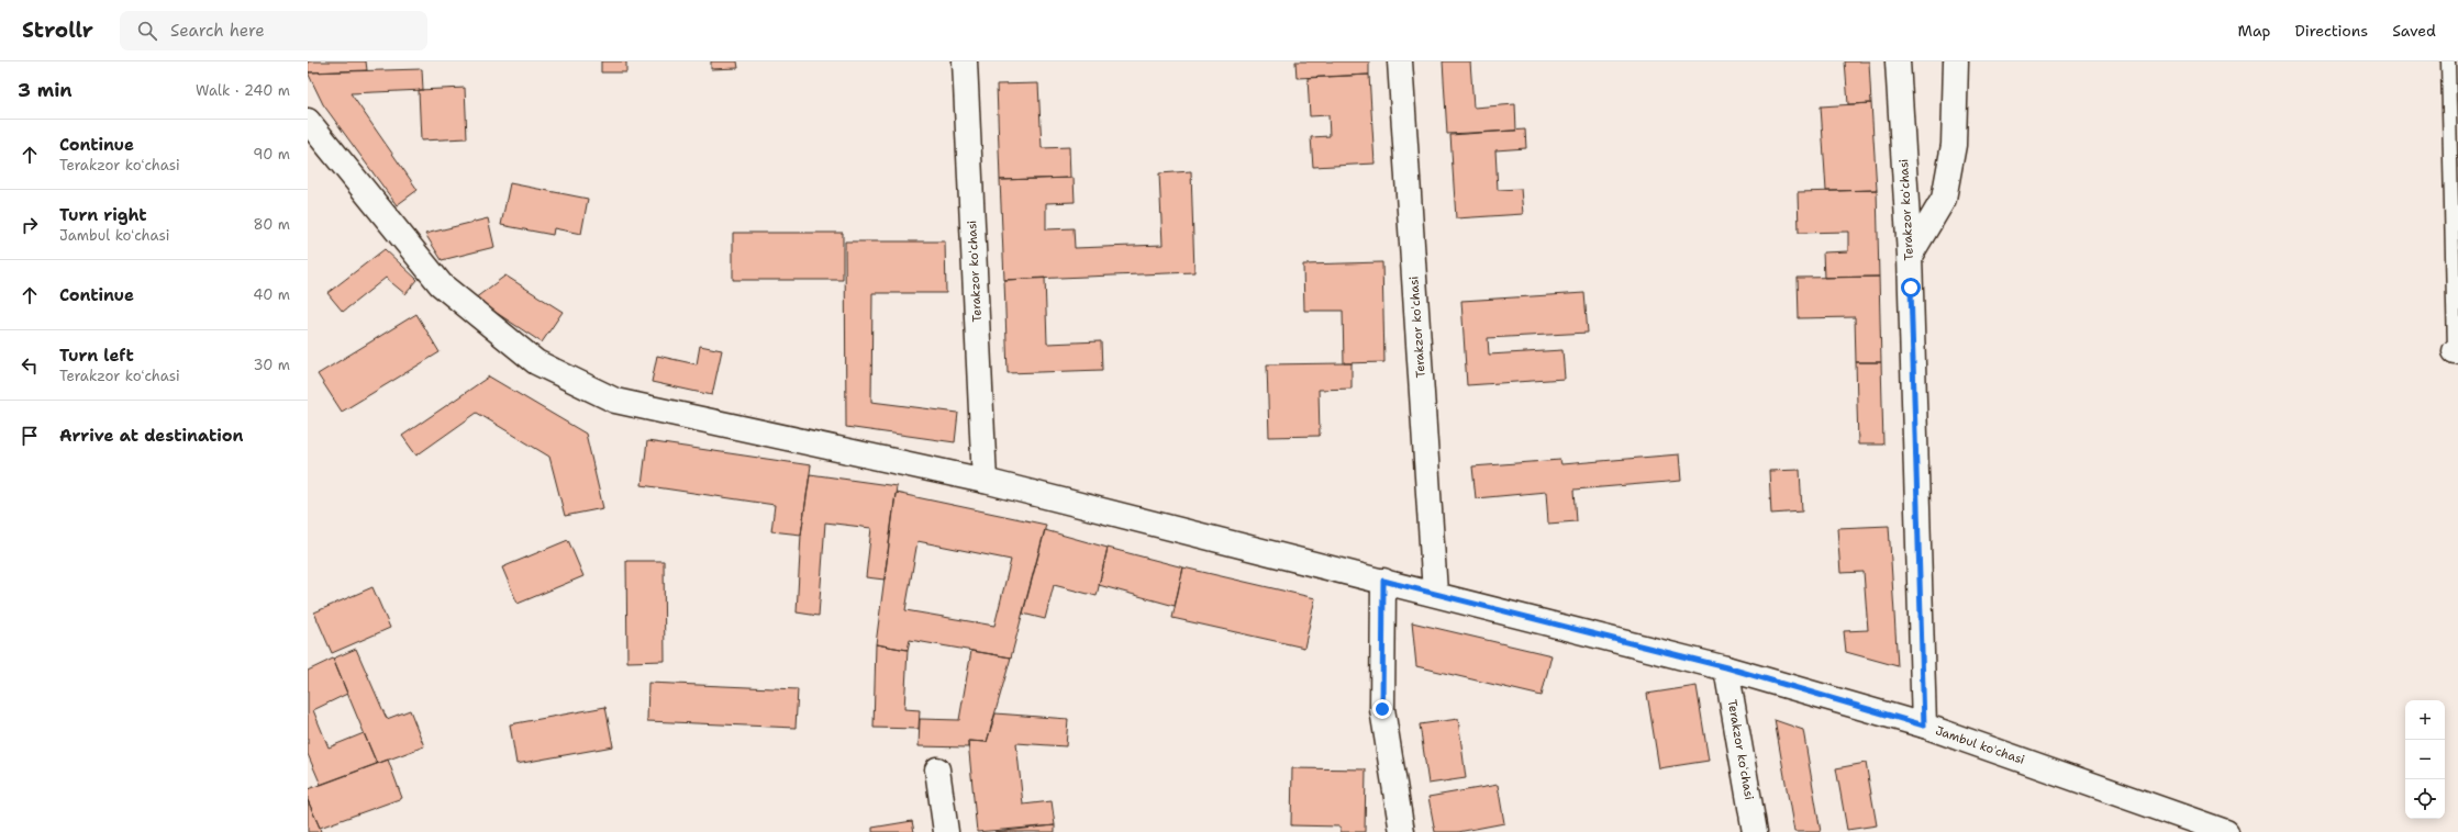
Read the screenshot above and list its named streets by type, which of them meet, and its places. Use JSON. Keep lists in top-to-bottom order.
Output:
{
  "streets": {
    "street": ["Terakzor koʻchasi", "Jambul koʻchasi"]
  },
  "crossings": [
    ["Terakzor koʻchasi", "Jambul koʻchasi"]
  ],
  "page": {
    "header": "Strollr",
    "search": "Search here",
    "nav": ["Map", "Directions", "Saved"],
    "heading": ["3 min", "Walk · 240 m"],
    "list": [
      ["Continue", "Terakzor koʻchasi", "90 m"],
      ["Turn right", "Jambul koʻchasi", "80 m"],
      ["Continue", "40 m"],
      ["Turn left", "Terakzor koʻchasi", "30 m"],
      "Arrive at destination"
    ],
    "map_buttons": ["+", "−"]
  }
}
